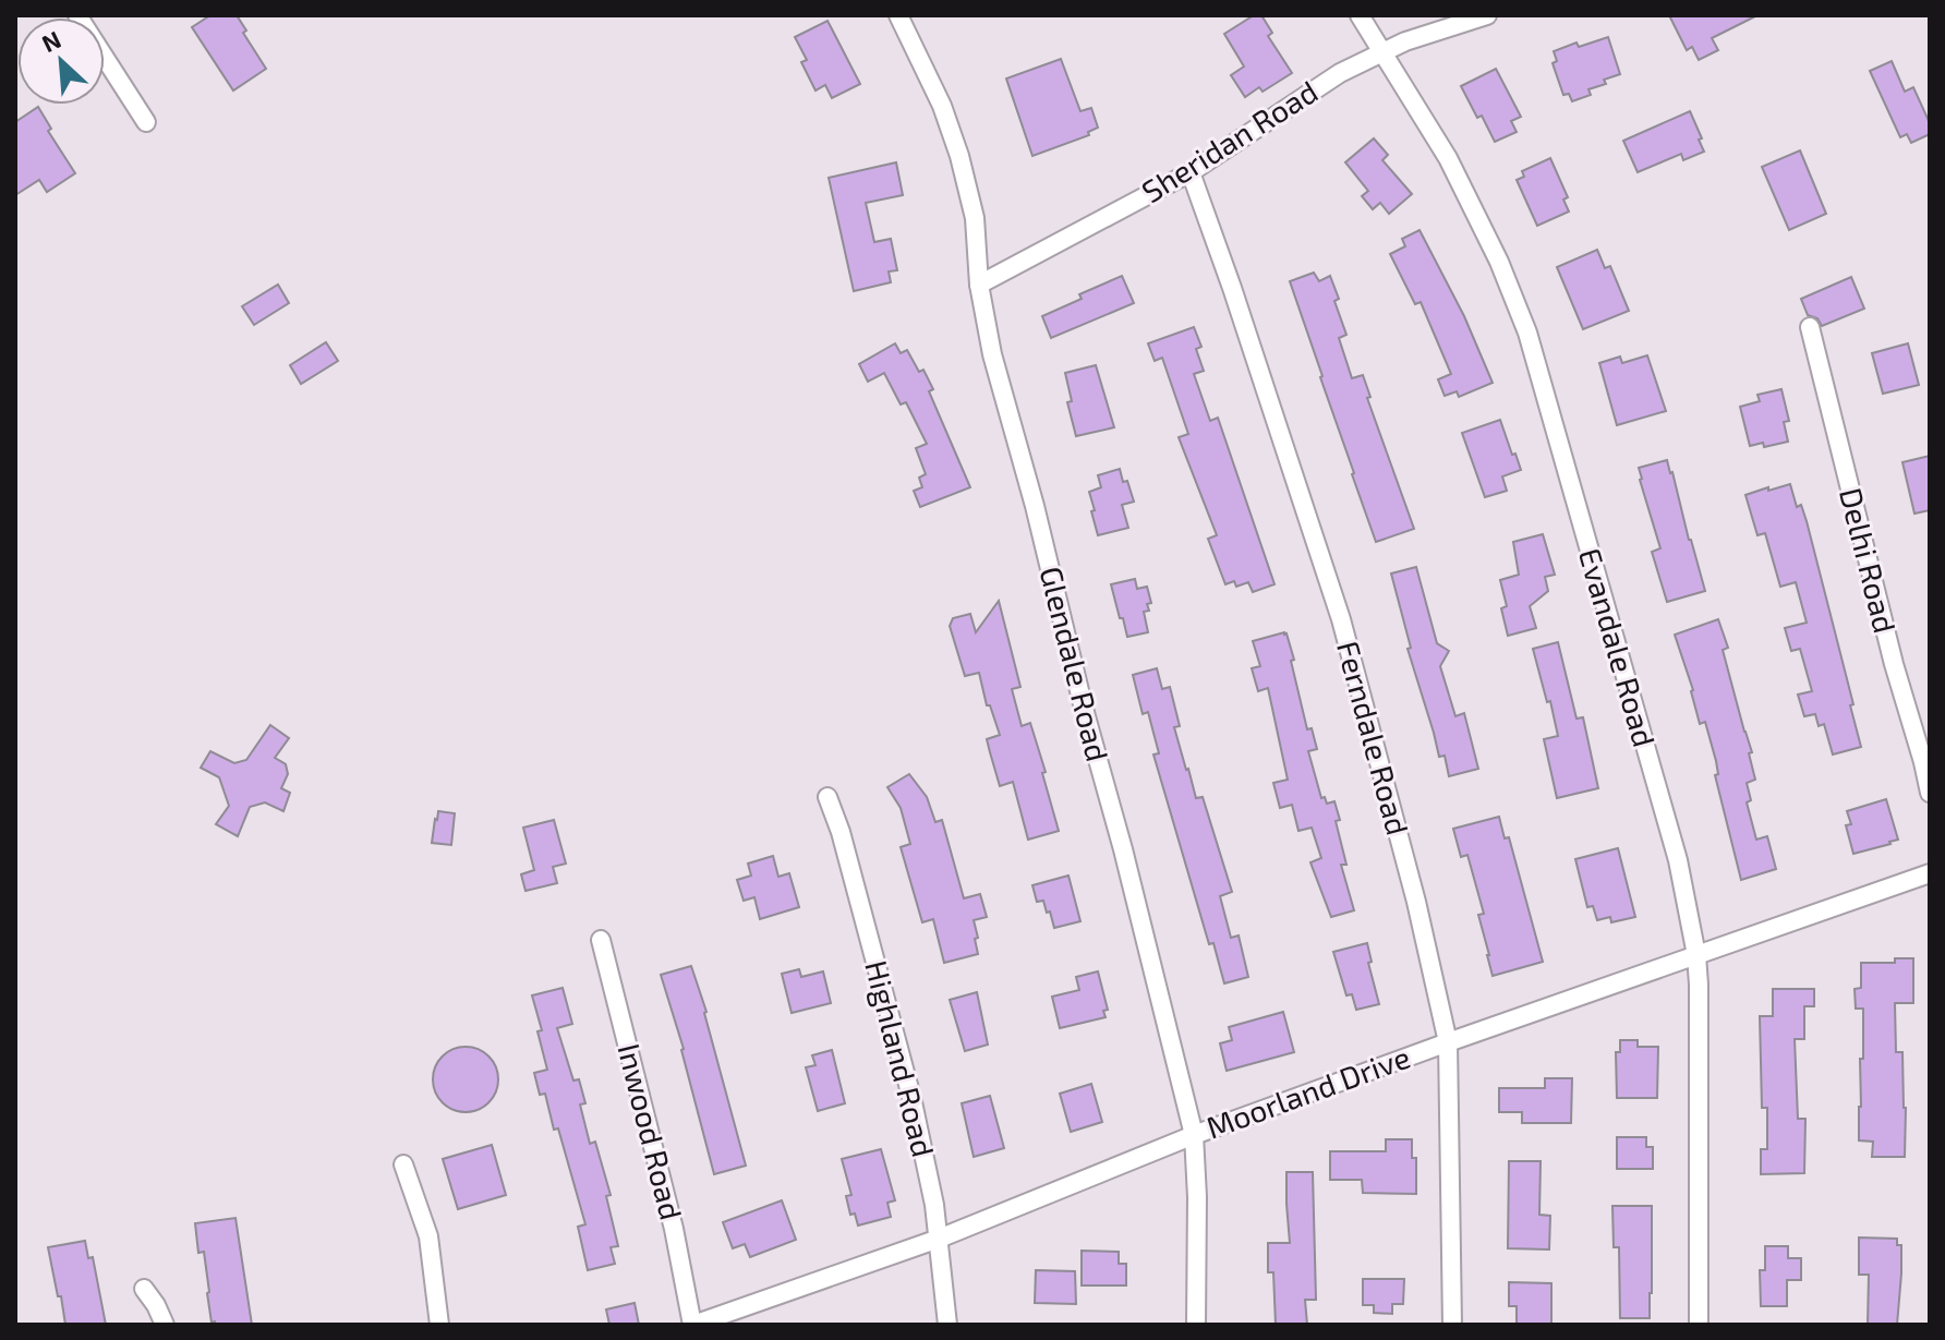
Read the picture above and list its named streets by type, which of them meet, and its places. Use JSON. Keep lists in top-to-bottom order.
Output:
{
  "streets": {
    "street": [
      "Sheridan Road",
      "Delhi Road",
      "Evandale Road",
      "Glendale Road",
      "Ferndale Road",
      "Highland Road",
      "Moorland Drive",
      "Inwood Road"
    ]
  },
  "crossings": [
    ["Sheridan Road", "Evandale Road"],
    ["Sheridan Road", "Glendale Road"],
    ["Sheridan Road", "Ferndale Road"],
    ["Evandale Road", "Moorland Drive"],
    ["Glendale Road", "Moorland Drive"],
    ["Ferndale Road", "Moorland Drive"],
    ["Highland Road", "Moorland Drive"],
    ["Moorland Drive", "Inwood Road"]
  ],
  "north": "top left"
}
